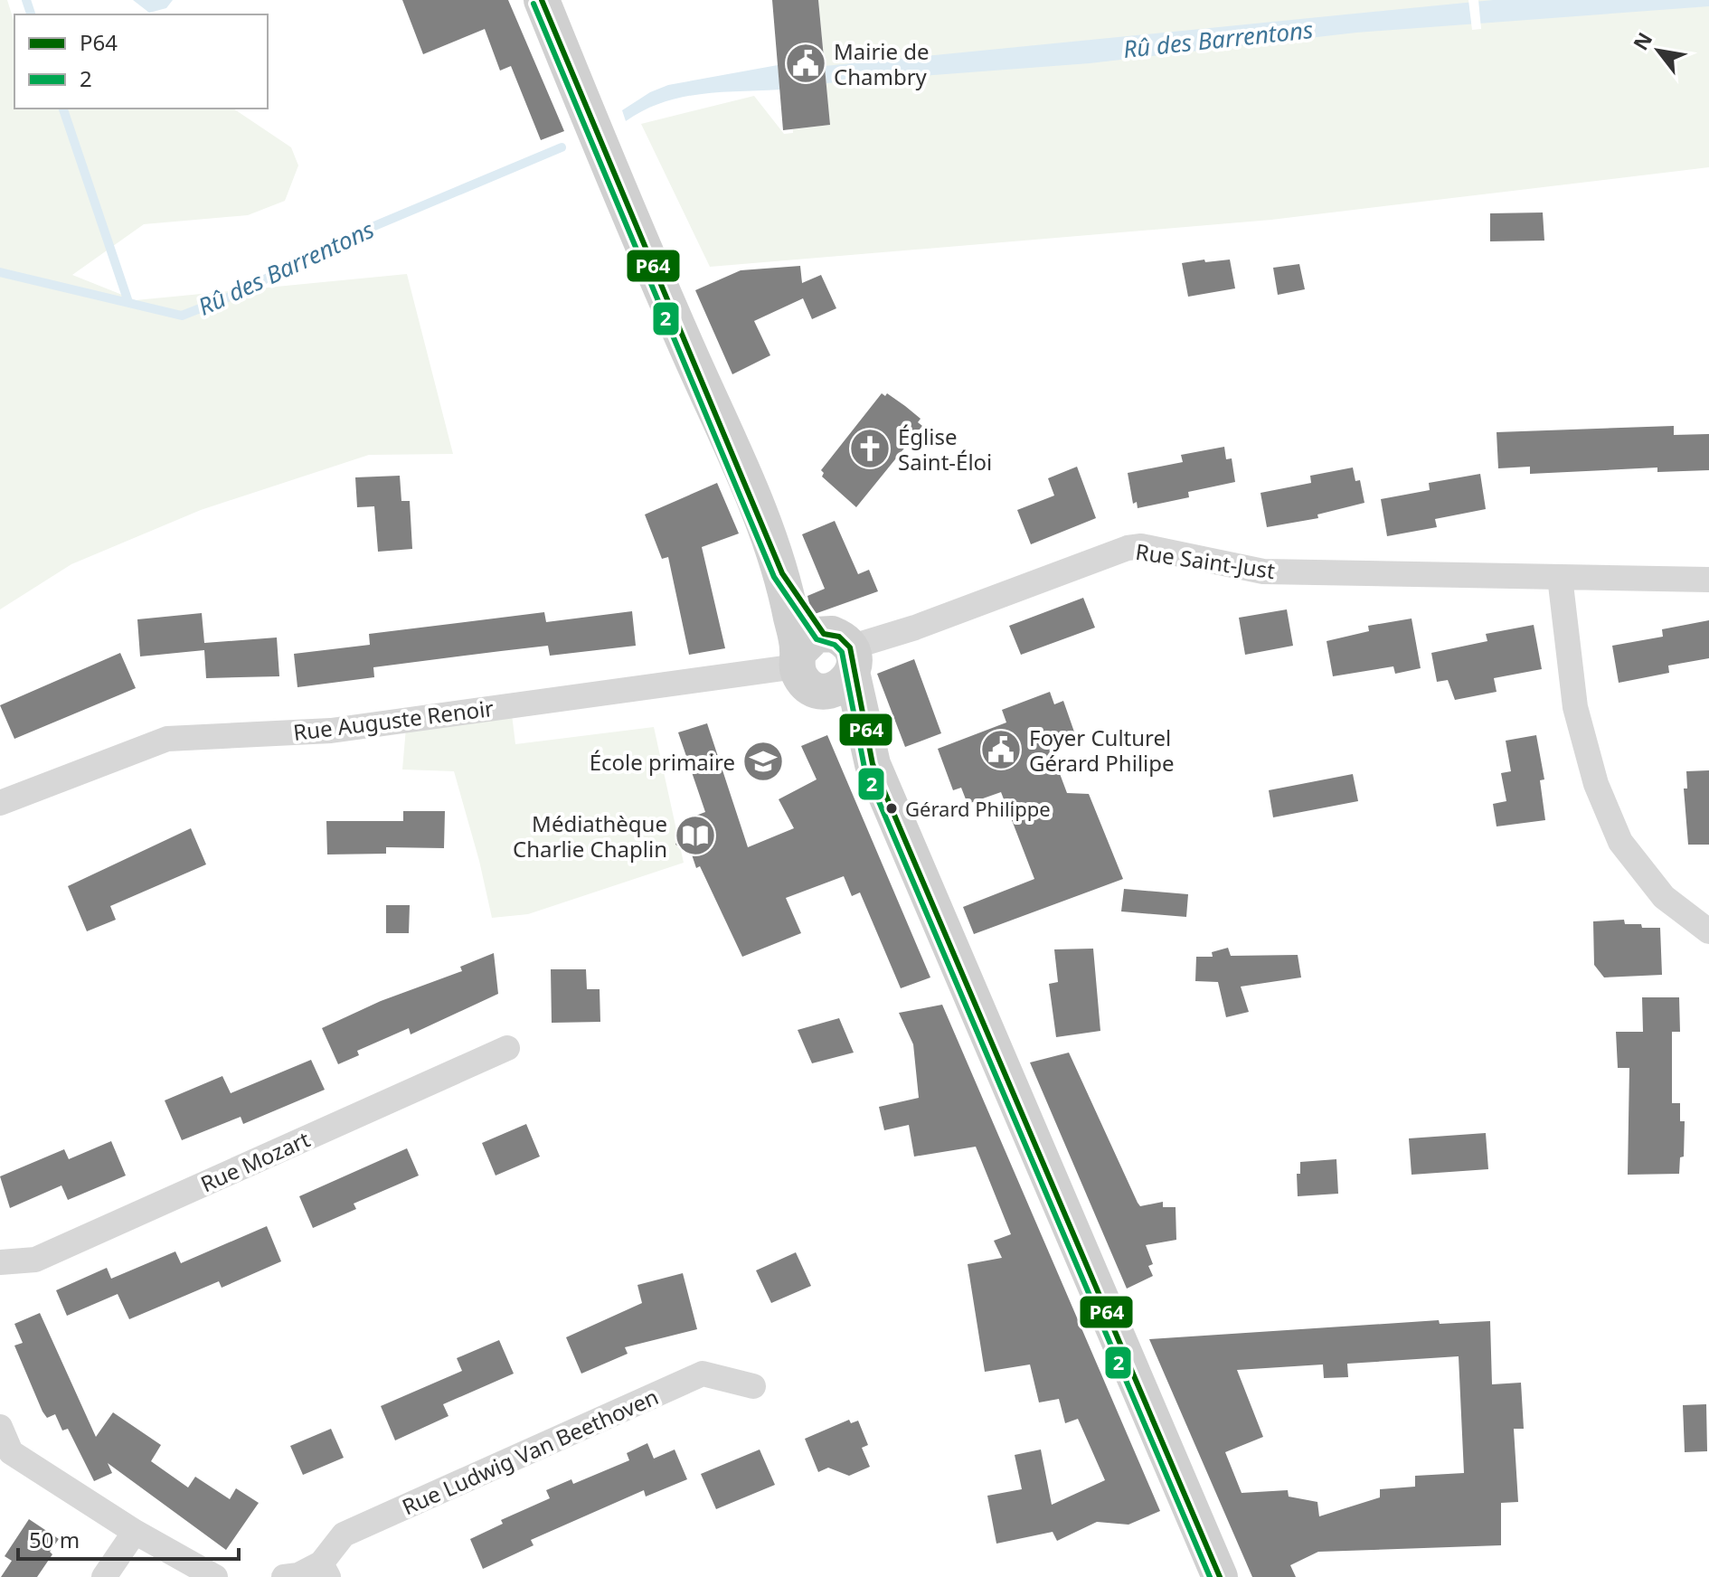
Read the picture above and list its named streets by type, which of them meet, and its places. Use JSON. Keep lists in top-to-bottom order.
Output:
{
  "streets": {
    "street": [
      "Rue Saint-Just",
      "Rue Auguste Renoir",
      "Rue Mozart",
      "Rue Ludwig Van Beethoven"
    ]
  },
  "crossings": [
    ["Rue Saint-Just", "Rue Auguste Renoir"]
  ],
  "water": ["Rû des Barrentons"],
  "places": {
    "public building": ["Mairie de Chambry", "Foyer Culturel Gérard Philipe"],
    "church": ["Église Saint-Éloi"],
    "school or university": ["École primaire"],
    "other": ["Gérard Philippe"],
    "library": ["Médiathèque Charlie Chaplin"]
  },
  "lines": ["transit line P64", "transit line 2"],
  "legend": ["P64", "2"],
  "scale_bar": "50 m",
  "north": "top left"
}
